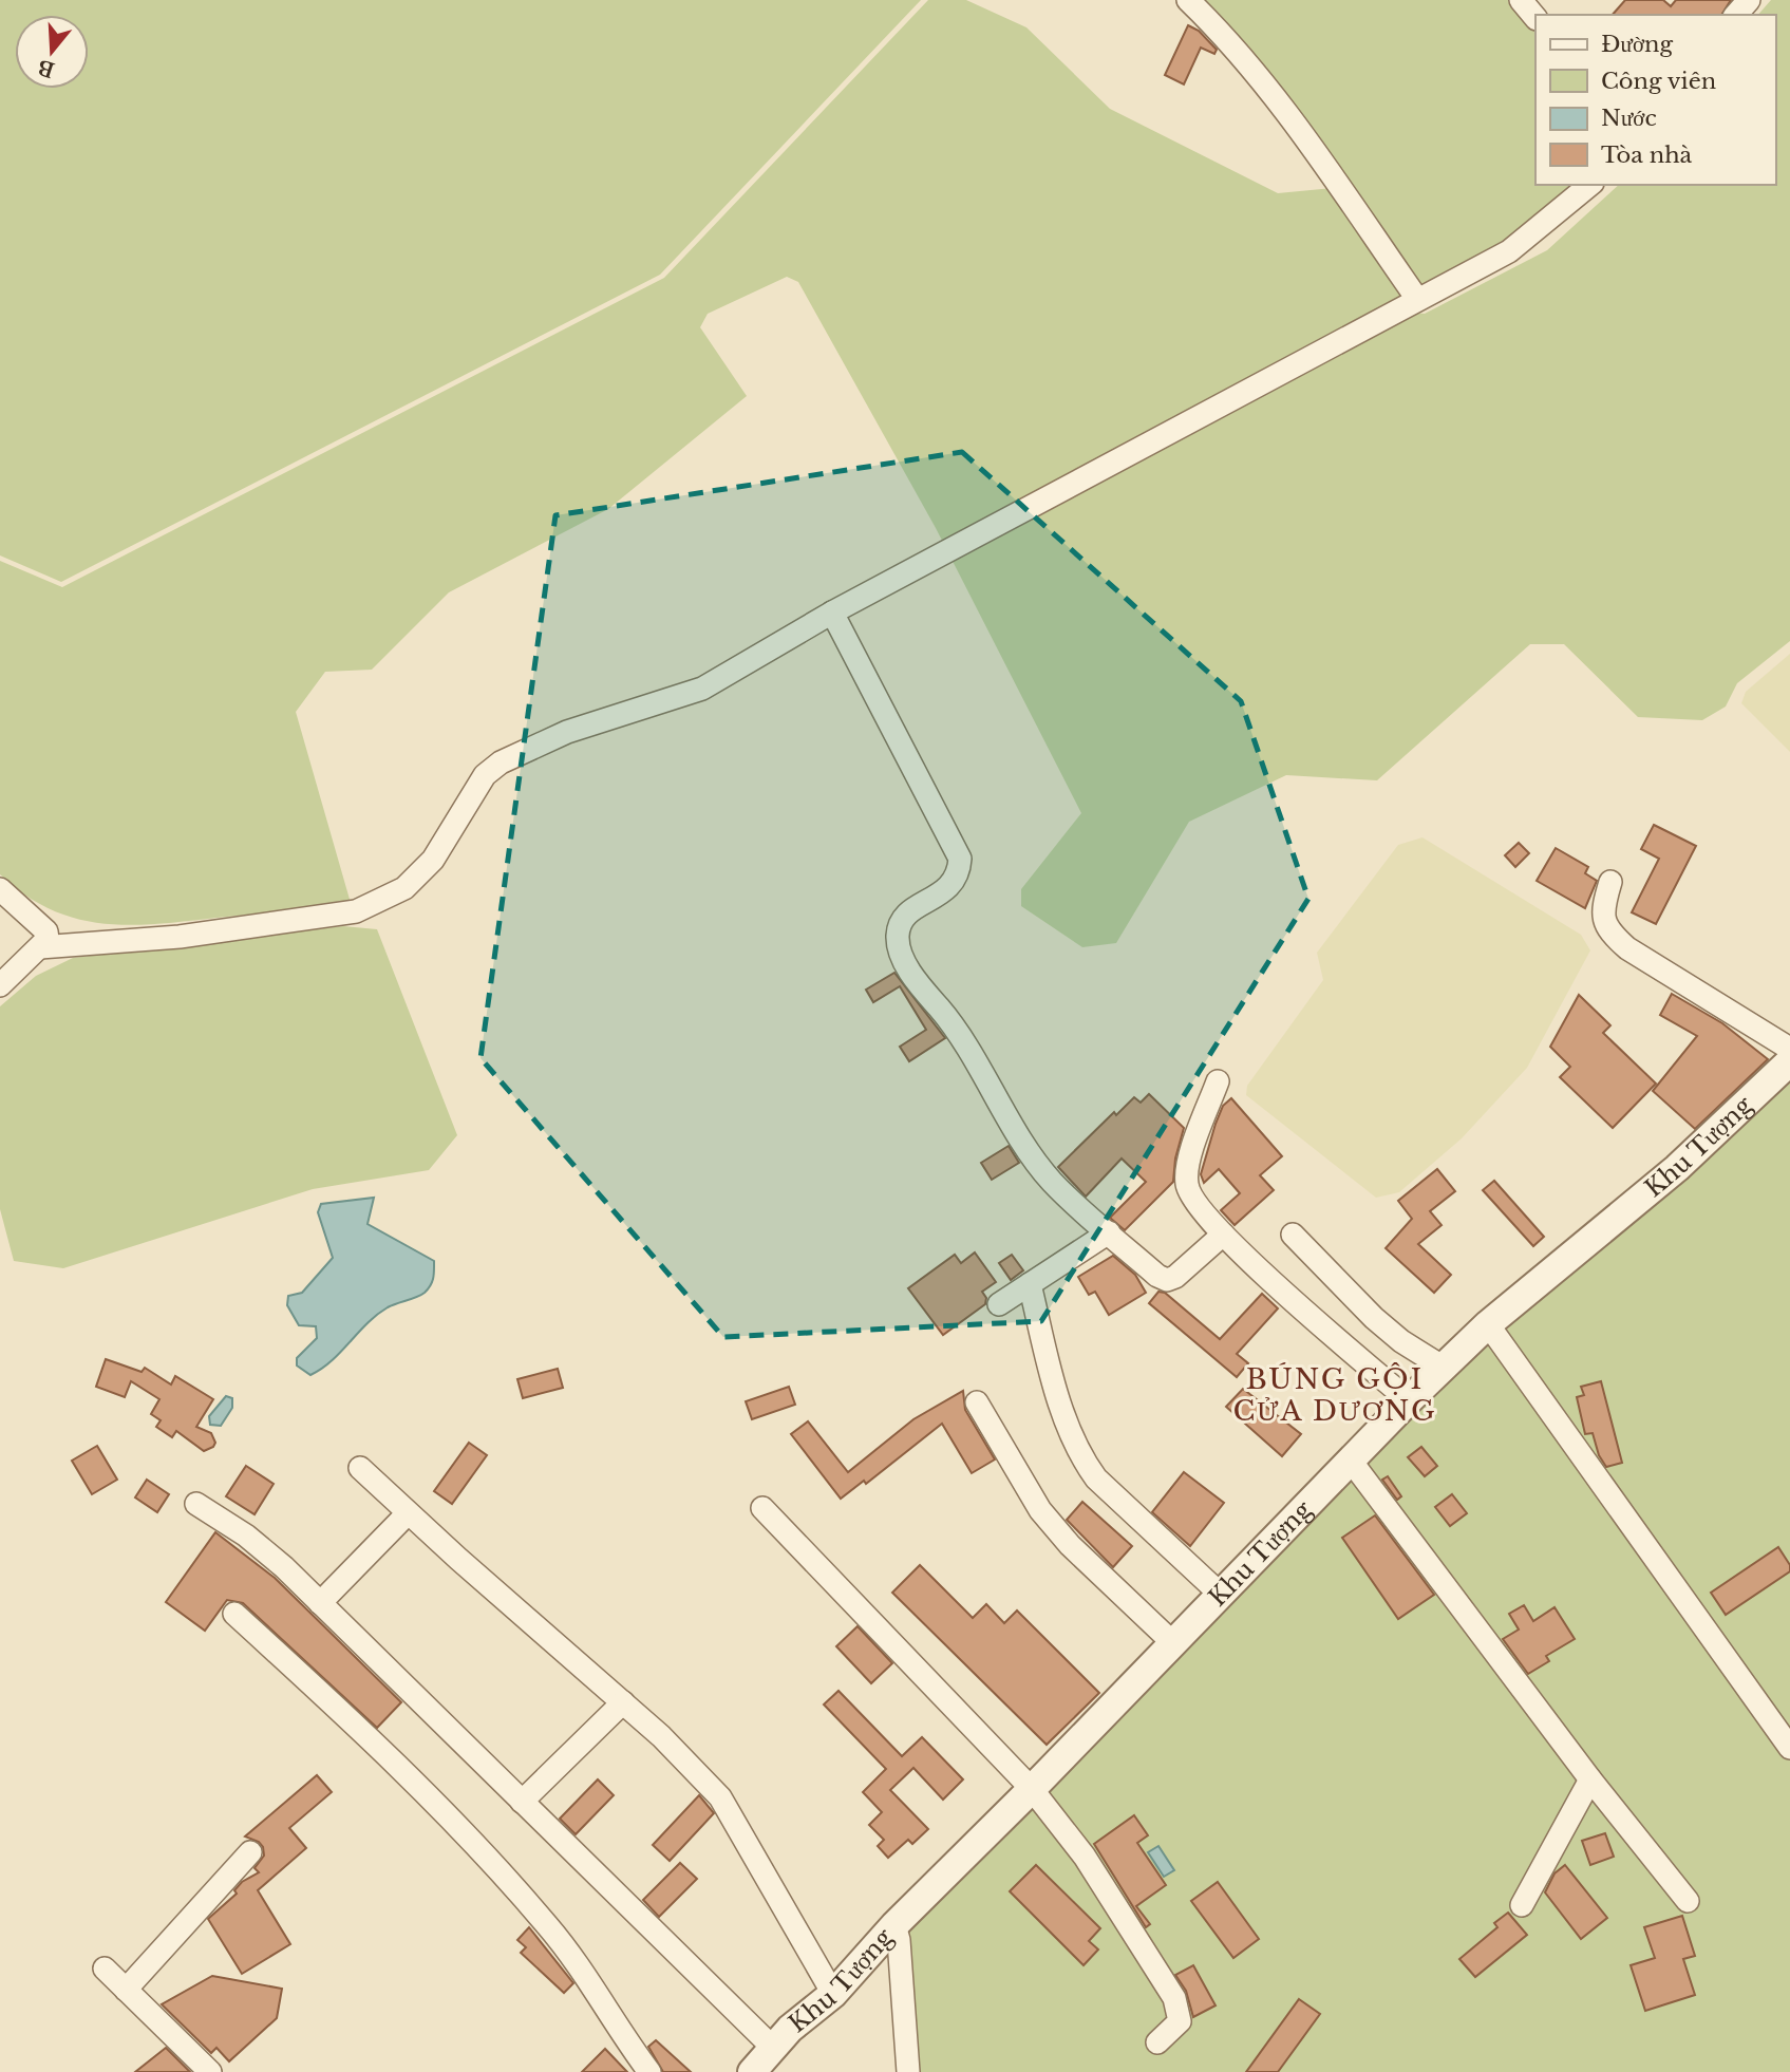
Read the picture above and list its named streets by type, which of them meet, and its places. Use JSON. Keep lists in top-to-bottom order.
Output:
{
  "streets": {
    "street": ["Khu Tượng"]
  },
  "districts": ["BÚNG GỘI CỬA DƯƠNG"],
  "legend": [
    "Đường",
    "Công viên",
    "Nước",
    "Tòa nhà"
  ],
  "north": "bottom"
}
